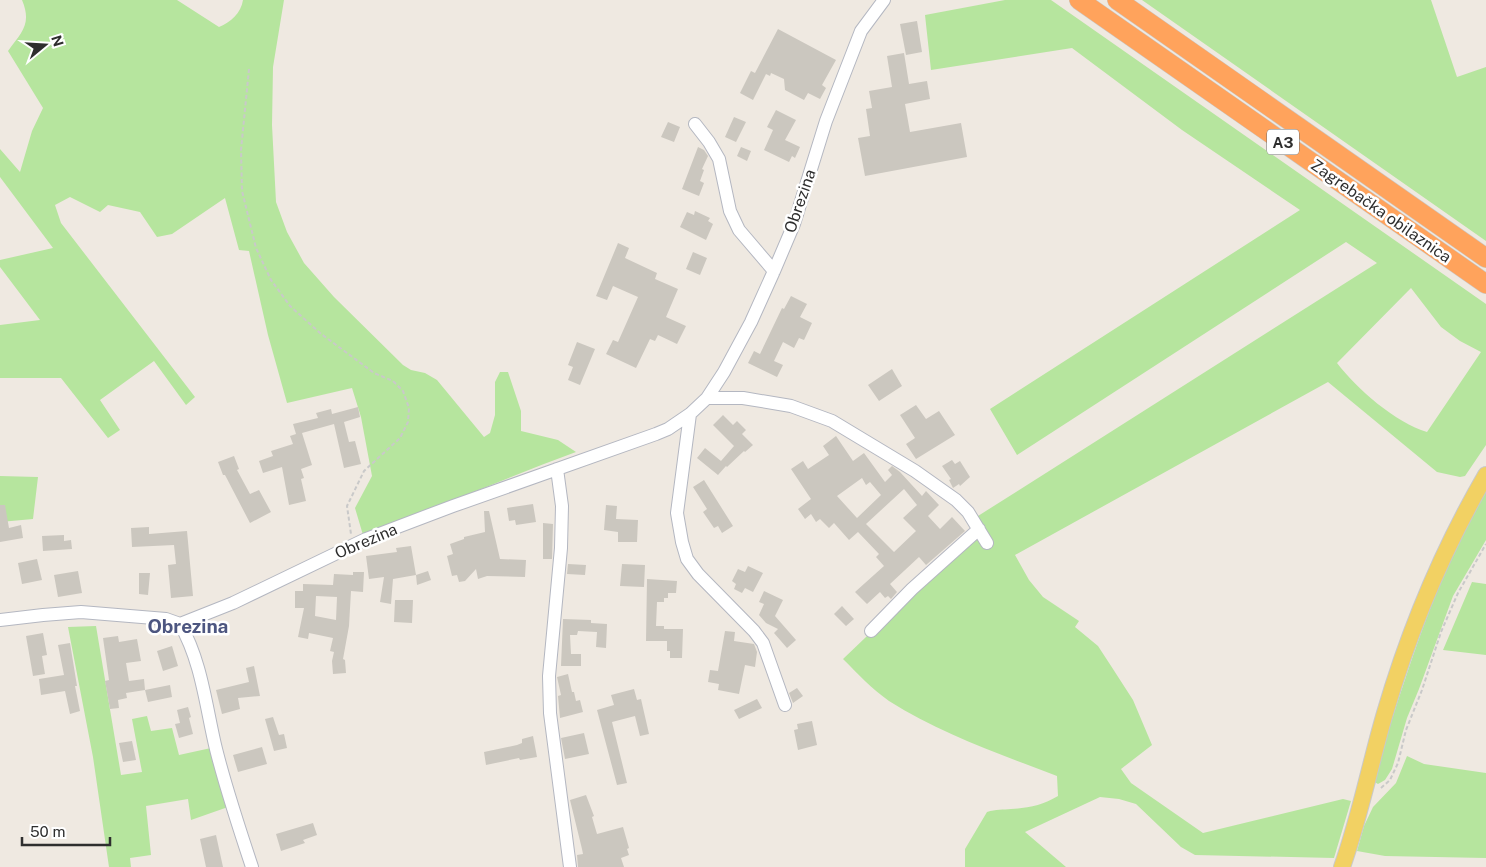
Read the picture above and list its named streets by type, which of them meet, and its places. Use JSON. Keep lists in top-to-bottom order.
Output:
{
  "streets": {
    "highway": ["A3", "Zagrebačka obilaznica"],
    "street": ["Obrezina"]
  },
  "districts": ["Obrezina"],
  "scale_bar": "50 m",
  "north": "right"
}
